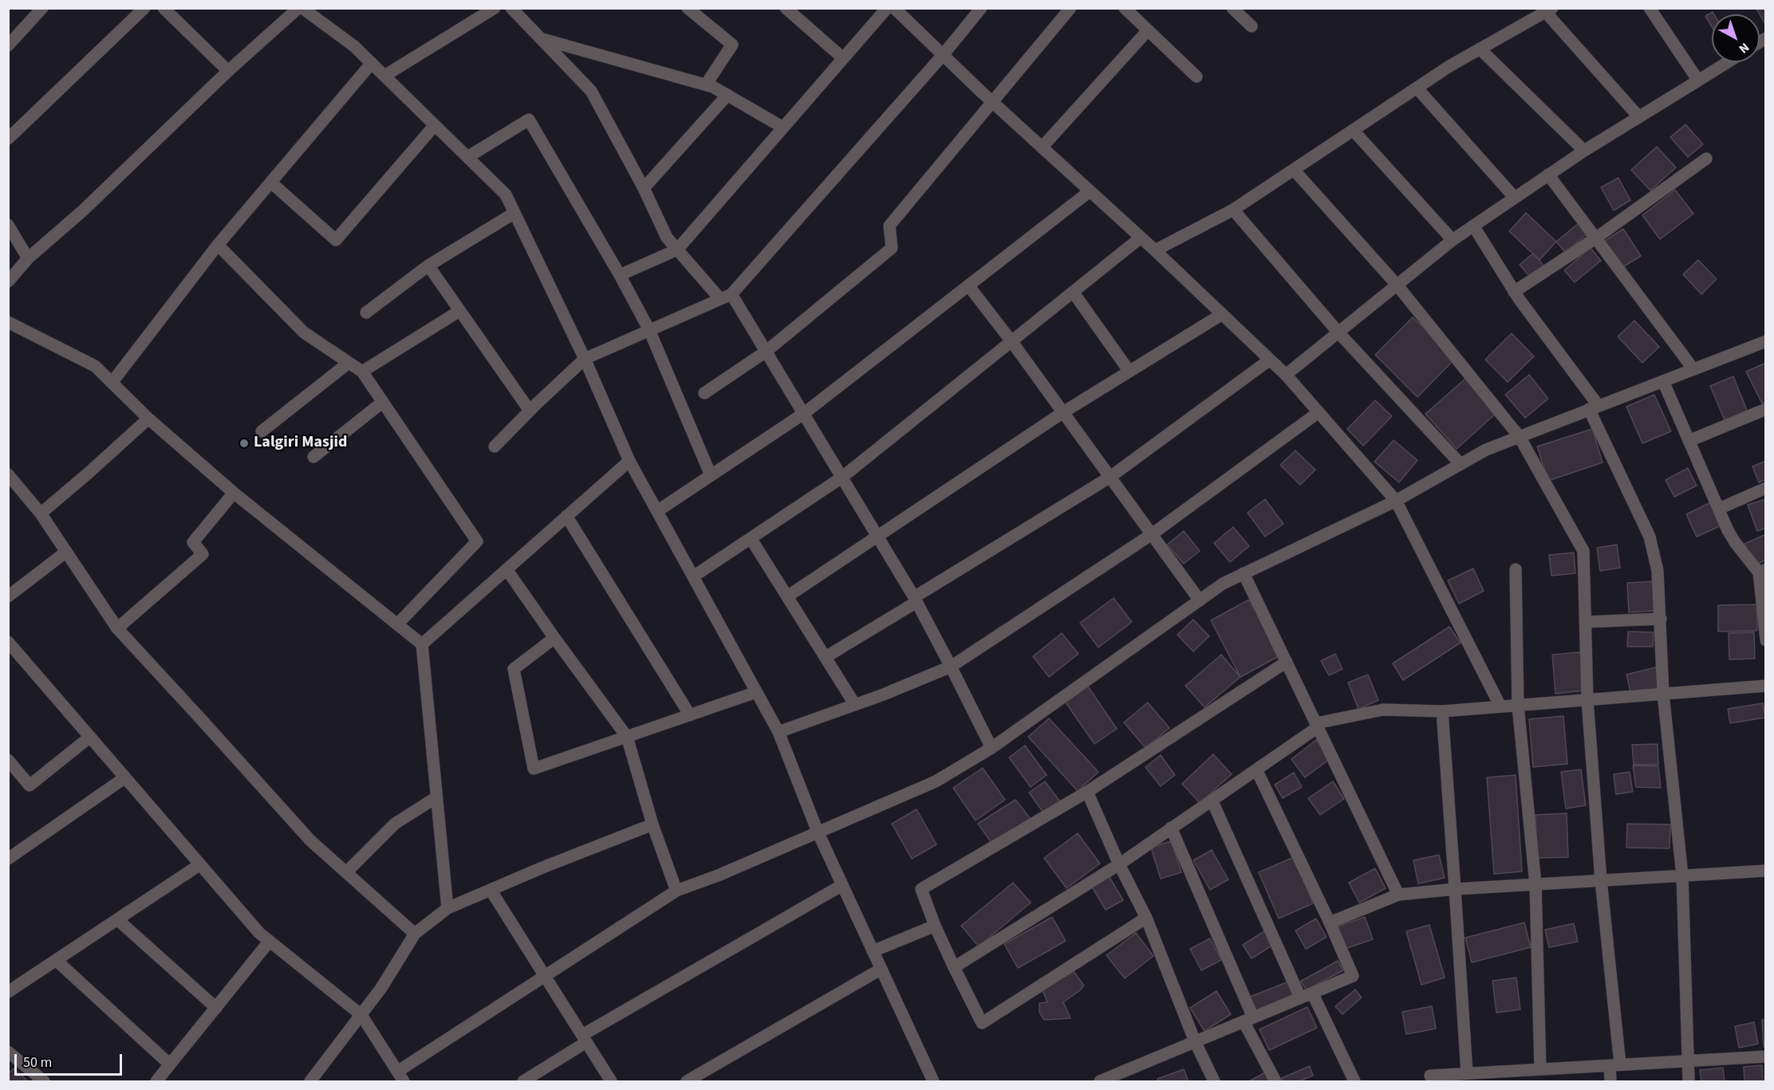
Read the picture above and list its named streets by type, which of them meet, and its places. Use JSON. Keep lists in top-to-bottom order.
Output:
{
  "places": ["Lalgiri Masjid"],
  "scale_bar": "50 m",
  "north": "bottom right"
}
